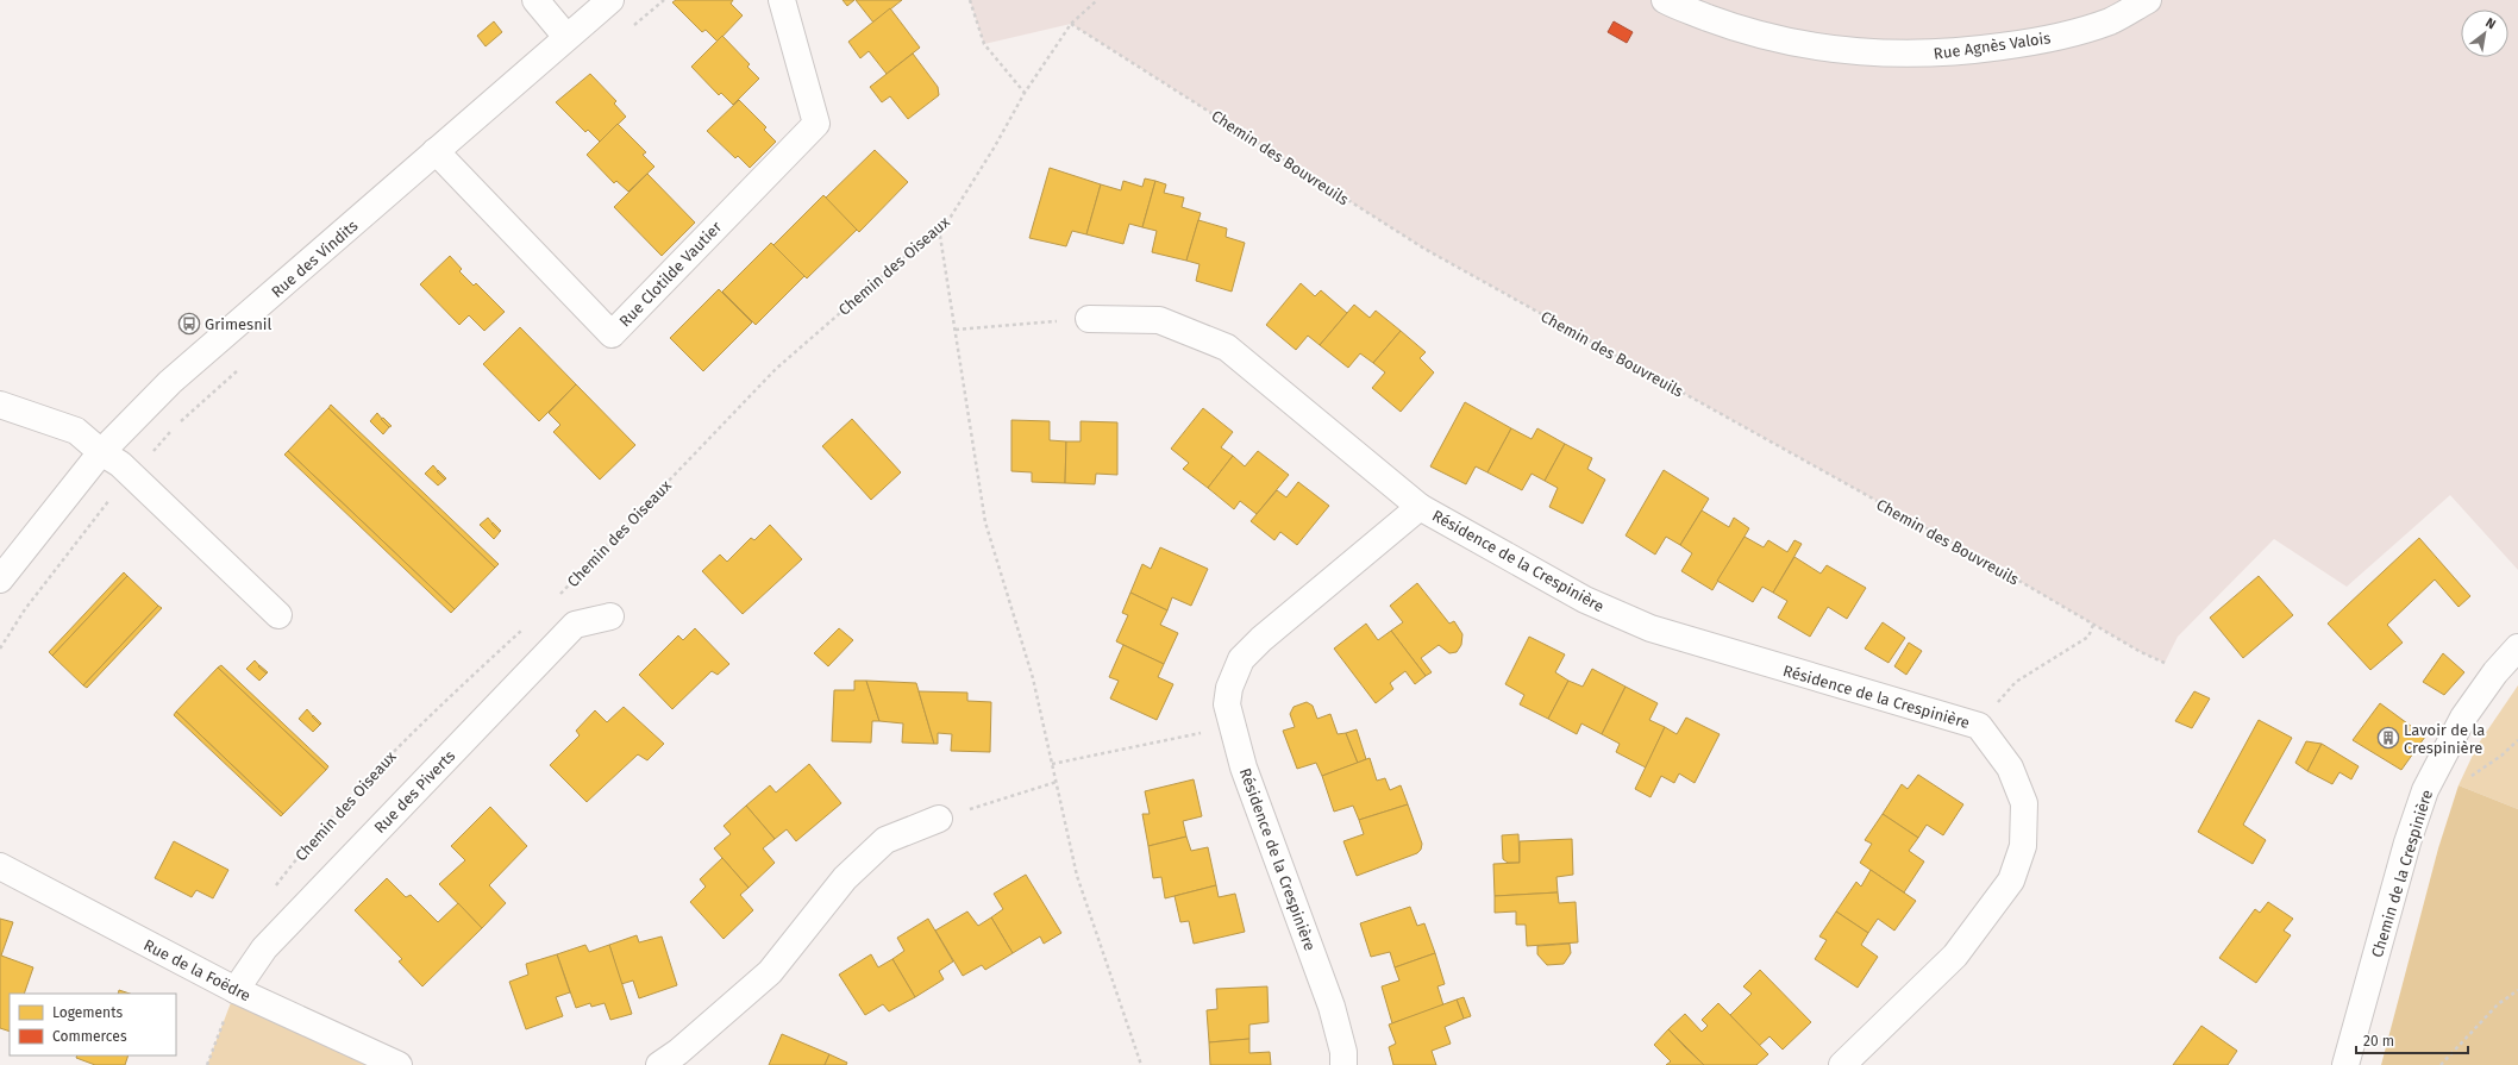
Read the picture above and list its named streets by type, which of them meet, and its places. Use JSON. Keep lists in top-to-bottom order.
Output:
{
  "streets": {
    "street": [
      "Rue Agnès Valois",
      "Rue des Vindits",
      "Rue Clotilde Vautier",
      "Résidence de la Crespinière",
      "Rue des Piverts",
      "Chemin de la Crespinière",
      "Rue de la Foëdre"
    ],
    "path": ["Chemin des Bouvreuils", "Chemin des Oiseaux"]
  },
  "crossings": [
    ["Chemin des Bouvreuils", "Chemin des Oiseaux"],
    ["Rue des Vindits", "Rue Clotilde Vautier"],
    ["Rue des Piverts", "Rue de la Foëdre"]
  ],
  "places": {
    "bus stop": ["Grimesnil"],
    "building": ["Lavoir de la Crespinière"]
  },
  "legend": ["Logements", "Commerces"],
  "scale_bar": "20 m",
  "north": "top right"
}
